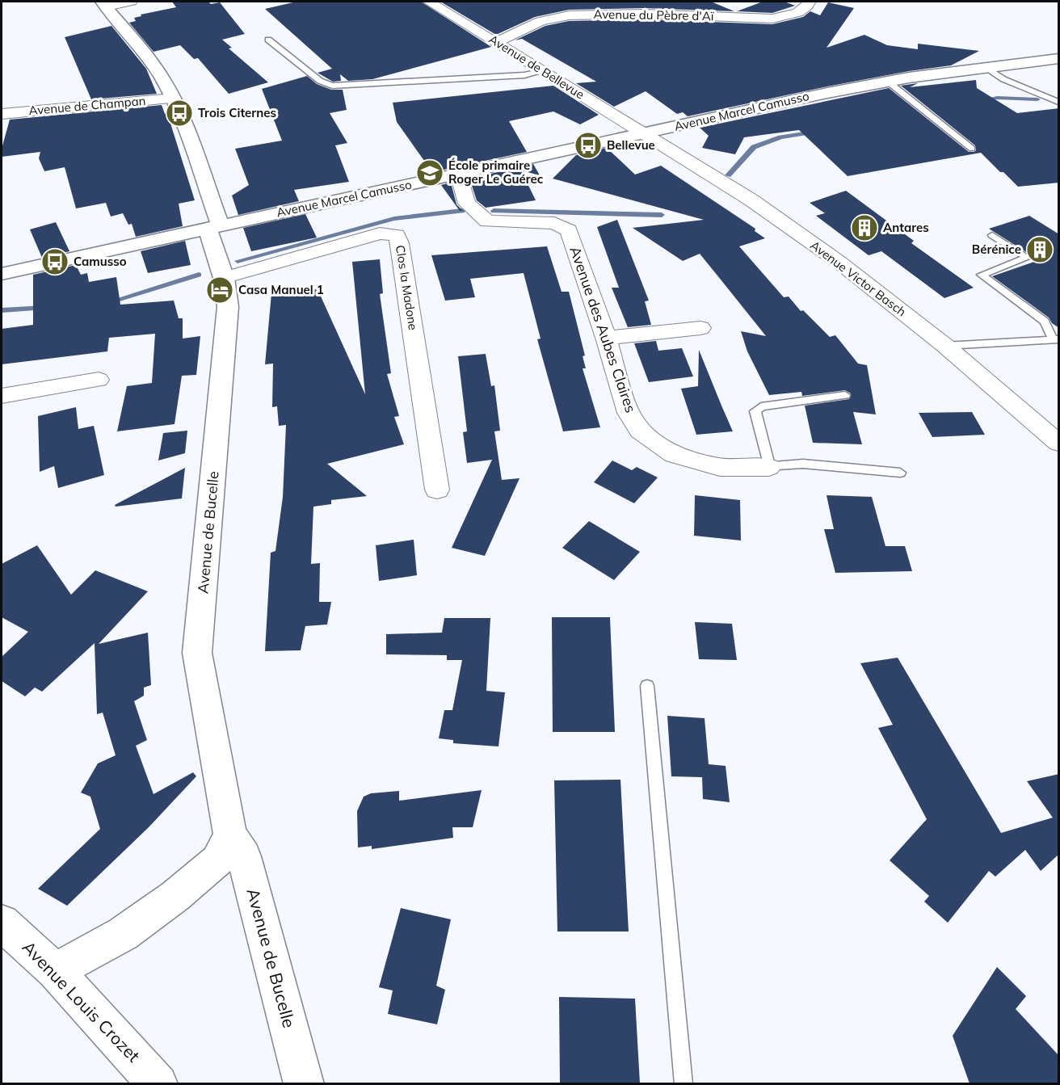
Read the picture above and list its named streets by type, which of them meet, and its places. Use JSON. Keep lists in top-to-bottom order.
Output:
{
  "streets": {
    "street": [
      "Avenue du Pèbre d'Aï",
      "Avenue de Bellevue",
      "Avenue de Champan",
      "Avenue Marcel Camusso",
      "Avenue Victor Basch",
      "Clos la Madone",
      "Avenue des Aubes Claires",
      "Avenue de Bucelle",
      "Avenue Louis Crozet"
    ]
  },
  "crossings": [
    ["Avenue du Pèbre d'Aï", "Avenue de Bellevue"],
    ["Avenue de Bellevue", "Avenue Marcel Camusso"],
    ["Avenue de Bellevue", "Avenue Victor Basch"],
    ["Avenue de Champan", "Avenue de Bucelle"],
    ["Avenue Marcel Camusso", "Avenue Victor Basch"],
    ["Avenue Marcel Camusso", "Avenue des Aubes Claires"],
    ["Avenue Marcel Camusso", "Avenue de Bucelle"],
    ["Clos la Madone", "Avenue de Bucelle"]
  ],
  "places": {
    "bus stop": ["Trois Citernes", "Bellevue", "Camusso"],
    "school or university": ["École primaire Roger Le Guérec"],
    "building": ["Antares", "Bérénice"],
    "hotel": ["Casa Manuel 1"]
  }
}
